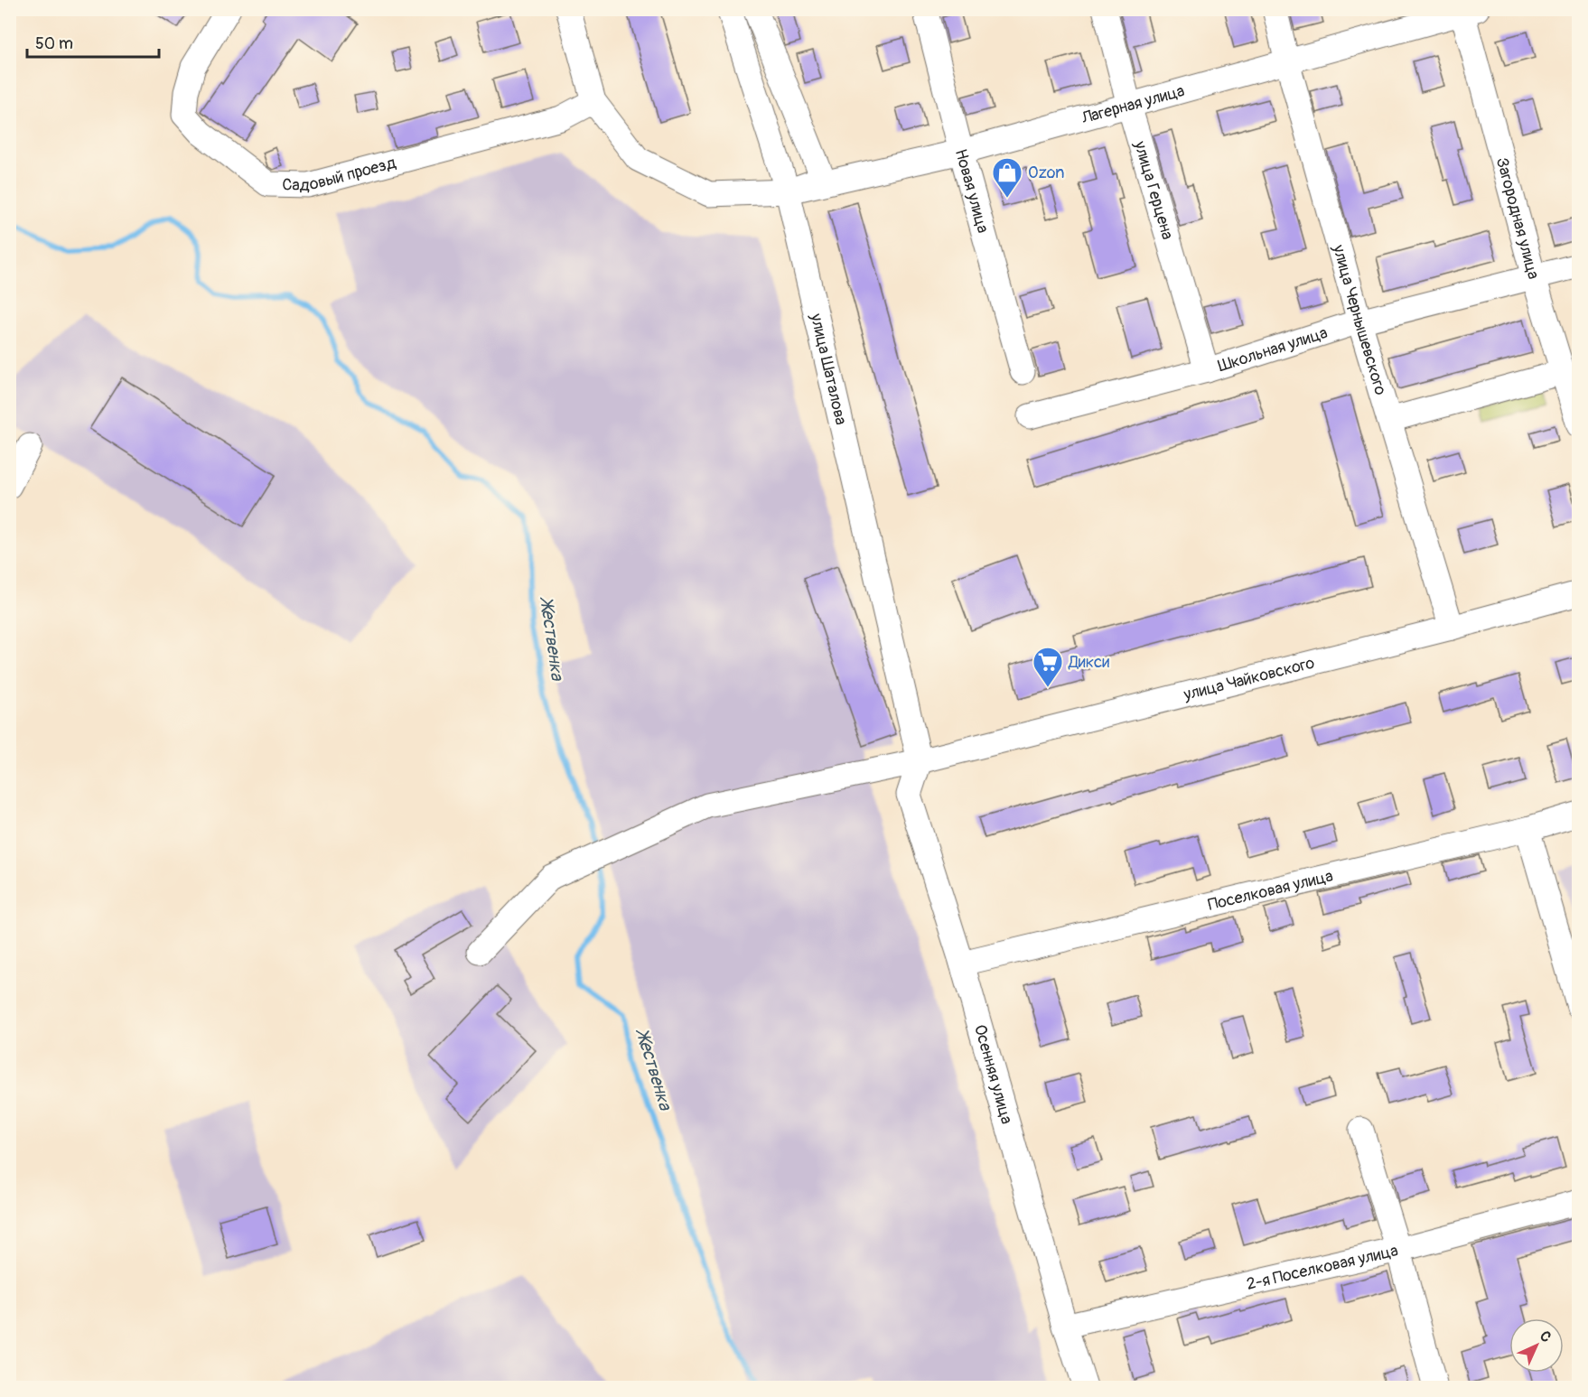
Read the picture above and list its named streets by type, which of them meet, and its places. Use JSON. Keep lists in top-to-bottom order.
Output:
{
  "streets": {
    "street": [
      "Лагерная улица",
      "Садовый проезд",
      "Новая улица",
      "улица Герцена",
      "Загородная улица",
      "улица Чернышевского",
      "Школьная улица",
      "улица Шаталова",
      "улица Чайковского",
      "Поселковая улица",
      "Осенняя улица",
      "2-я Поселковая улица"
    ]
  },
  "crossings": [
    ["Лагерная улица", "Новая улица"],
    ["Лагерная улица", "улица Герцена"],
    ["Лагерная улица", "Загородная улица"],
    ["Лагерная улица", "улица Чернышевского"],
    ["Лагерная улица", "улица Шаталова"],
    ["улица Герцена", "Школьная улица"],
    ["Загородная улица", "Школьная улица"],
    ["улица Чернышевского", "Школьная улица"],
    ["улица Чернышевского", "улица Чайковского"],
    ["улица Шаталова", "улица Чайковского"],
    ["улица Шаталова", "Осенняя улица"],
    ["улица Чайковского", "Осенняя улица"],
    ["Поселковая улица", "Осенняя улица"],
    ["Осенняя улица", "2-я Поселковая улица"]
  ],
  "water": ["Жественка"],
  "places": {
    "shop": ["Ozon"],
    "supermarket": ["Дикси"]
  },
  "scale_bar": "50 m",
  "north": "top right"
}
